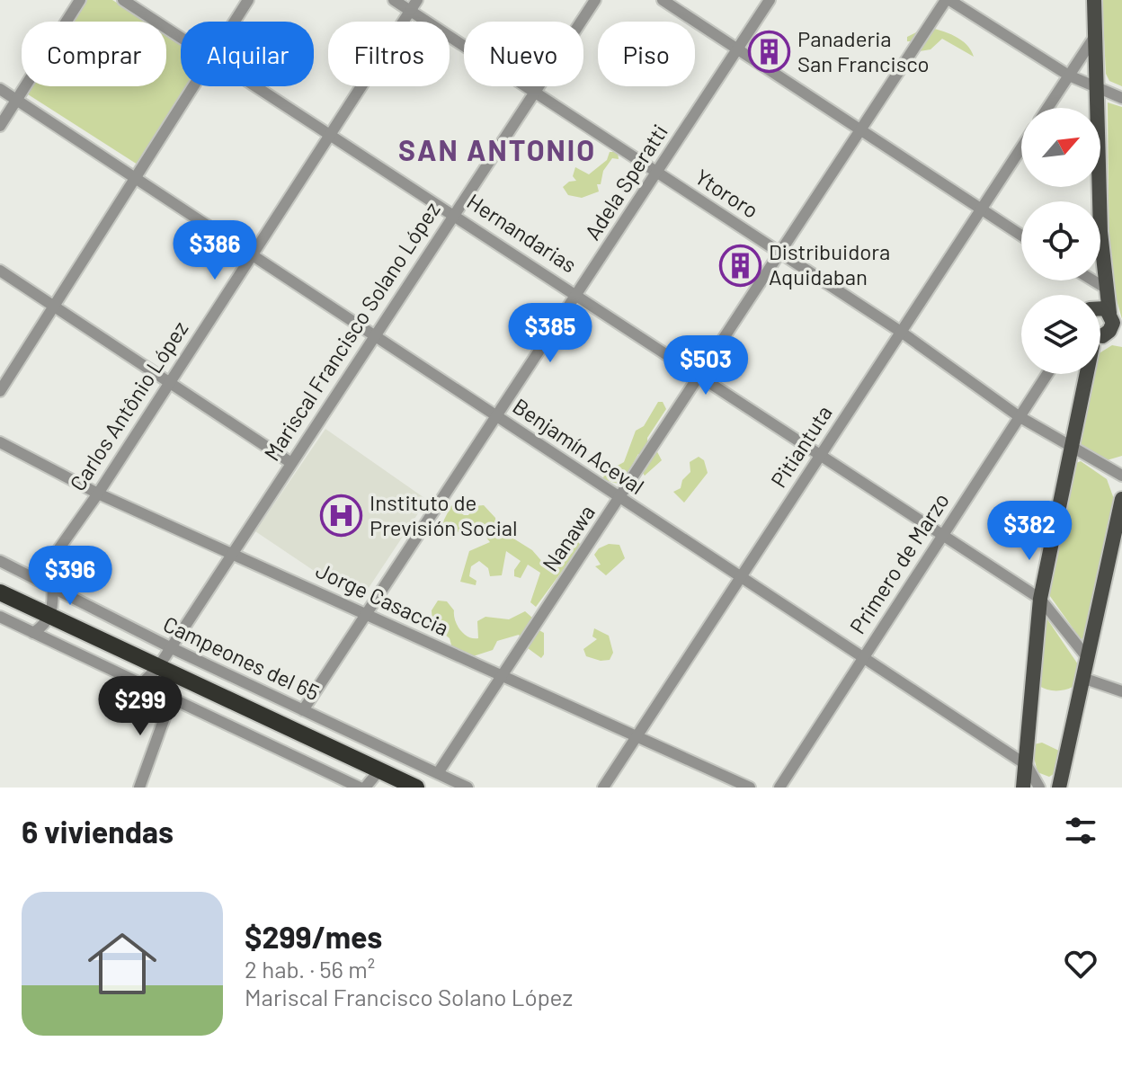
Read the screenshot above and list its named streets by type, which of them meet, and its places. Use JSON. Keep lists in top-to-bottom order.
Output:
{
  "streets": {
    "street": [
      "Adela Speratti",
      "Ytororo",
      "Hernandarias",
      "Mariscal Francisco Solano López",
      "Carlos Antônio López",
      "Benjamín Aceval",
      "Pitiantuta",
      "Nanawa",
      "Primero de Marzo",
      "Jorge Casaccia",
      "Campeones del 65"
    ]
  },
  "crossings": [
    ["Adela Speratti", "Ytororo"],
    ["Adela Speratti", "Hernandarias"],
    ["Adela Speratti", "Benjamín Aceval"],
    ["Adela Speratti", "Jorge Casaccia"],
    ["Adela Speratti", "Campeones del 65"],
    ["Ytororo", "Mariscal Francisco Solano López"],
    ["Ytororo", "Carlos Antônio López"],
    ["Ytororo", "Pitiantuta"],
    ["Ytororo", "Nanawa"],
    ["Ytororo", "Primero de Marzo"],
    ["Hernandarias", "Mariscal Francisco Solano López"],
    ["Hernandarias", "Carlos Antônio López"],
    ["Hernandarias", "Pitiantuta"],
    ["Hernandarias", "Nanawa"],
    ["Hernandarias", "Primero de Marzo"],
    ["Mariscal Francisco Solano López", "Benjamín Aceval"],
    ["Mariscal Francisco Solano López", "Jorge Casaccia"],
    ["Mariscal Francisco Solano López", "Campeones del 65"],
    ["Carlos Antônio López", "Benjamín Aceval"],
    ["Carlos Antônio López", "Jorge Casaccia"],
    ["Carlos Antônio López", "Campeones del 65"],
    ["Benjamín Aceval", "Pitiantuta"],
    ["Benjamín Aceval", "Nanawa"],
    ["Benjamín Aceval", "Primero de Marzo"],
    ["Pitiantuta", "Jorge Casaccia"],
    ["Nanawa", "Jorge Casaccia"],
    ["Nanawa", "Campeones del 65"]
  ],
  "districts": ["SAN ANTONIO"],
  "places": {
    "building": ["Panaderia San Francisco", "Distribuidora Aquidaban"],
    "hospital": ["Instituto de Previsión Social"]
  },
  "north": "top right",
  "page": {
    "chip": [
      "Comprar",
      "Alquilar",
      "Filtros",
      "Nuevo",
      "Piso"
    ],
    "price": [
      "$386",
      "$385",
      "$503",
      "$382",
      "$396",
      "$299"
    ],
    "heading": "6 viviendas",
    "list": [
      {
        "name": "$299/mes",
        "note": "2 hab. · 56 m² · Mariscal Francisco Solano López"
      }
    ]
  }
}
